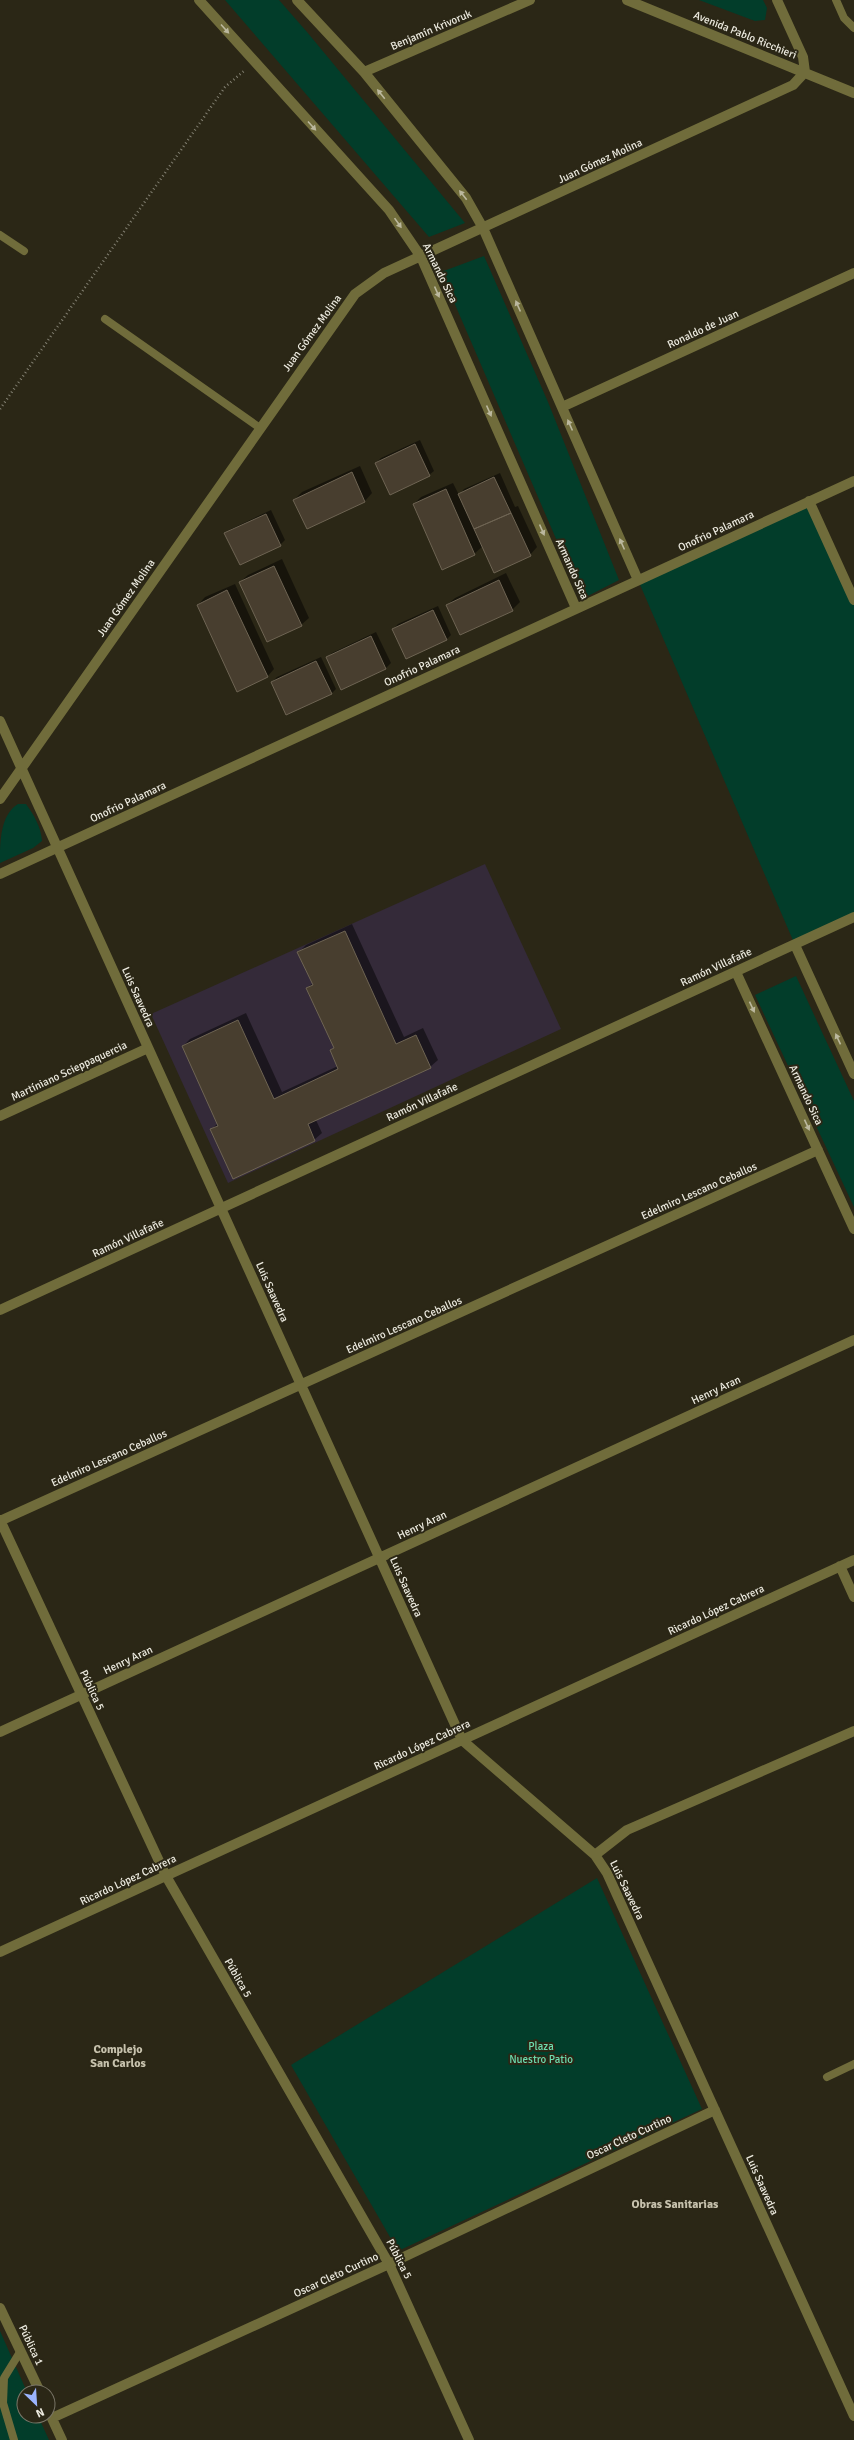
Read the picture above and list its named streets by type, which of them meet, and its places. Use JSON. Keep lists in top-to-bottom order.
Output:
{
  "streets": {
    "street": [
      "Benjamín Krivoruk",
      "Avenida Pablo Ricchieri",
      "Juan Gómez Molina",
      "Armando Sica",
      "Ronaldo de Juan",
      "Onofrio Palamara",
      "Ramón Villafañe",
      "Luis Saavedra",
      "Martíniano Scieppaquercia",
      "Edelmiro Lescano Ceballos",
      "Henry Aran",
      "Ricardo López Cabrera",
      "Pública 5",
      "Oscar Cleto Curtino",
      "Pública 1"
    ]
  },
  "crossings": [
    ["Avenida Pablo Ricchieri", "Juan Gómez Molina"],
    ["Juan Gómez Molina", "Armando Sica"],
    ["Juan Gómez Molina", "Luis Saavedra"],
    ["Armando Sica", "Onofrio Palamara"],
    ["Armando Sica", "Ramón Villafañe"],
    ["Armando Sica", "Edelmiro Lescano Ceballos"],
    ["Onofrio Palamara", "Luis Saavedra"],
    ["Ramón Villafañe", "Luis Saavedra"],
    ["Luis Saavedra", "Martíniano Scieppaquercia"],
    ["Luis Saavedra", "Edelmiro Lescano Ceballos"],
    ["Luis Saavedra", "Henry Aran"],
    ["Luis Saavedra", "Ricardo López Cabrera"],
    ["Luis Saavedra", "Oscar Cleto Curtino"],
    ["Edelmiro Lescano Ceballos", "Pública 5"],
    ["Henry Aran", "Pública 5"],
    ["Ricardo López Cabrera", "Pública 5"],
    ["Pública 5", "Oscar Cleto Curtino"]
  ],
  "districts": ["Complejo San Carlos", "Obras Sanitarias"],
  "parks": ["Plaza Nuestro Patio"],
  "north": "bottom right"
}
